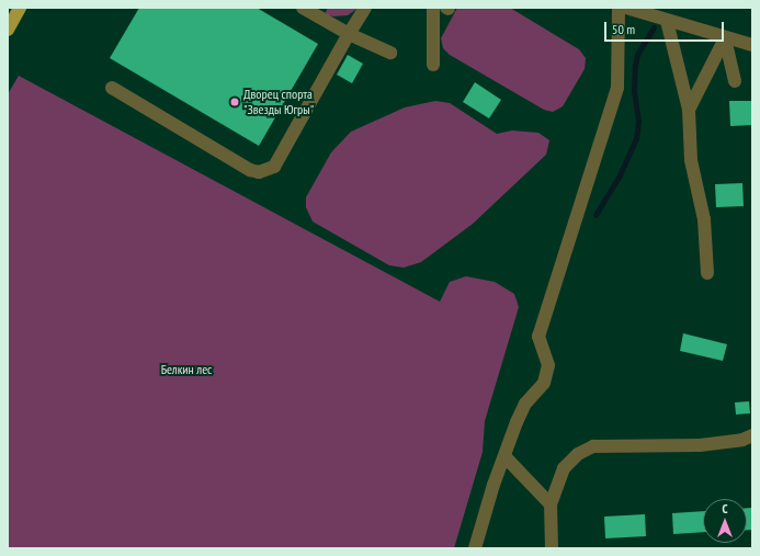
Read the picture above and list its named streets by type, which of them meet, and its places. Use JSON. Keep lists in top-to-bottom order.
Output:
{
  "parks": ["Белкин лес"],
  "places": ["Дворец спорта \"Звезды Югры\""],
  "scale_bar": "50 m",
  "north": "top"
}
